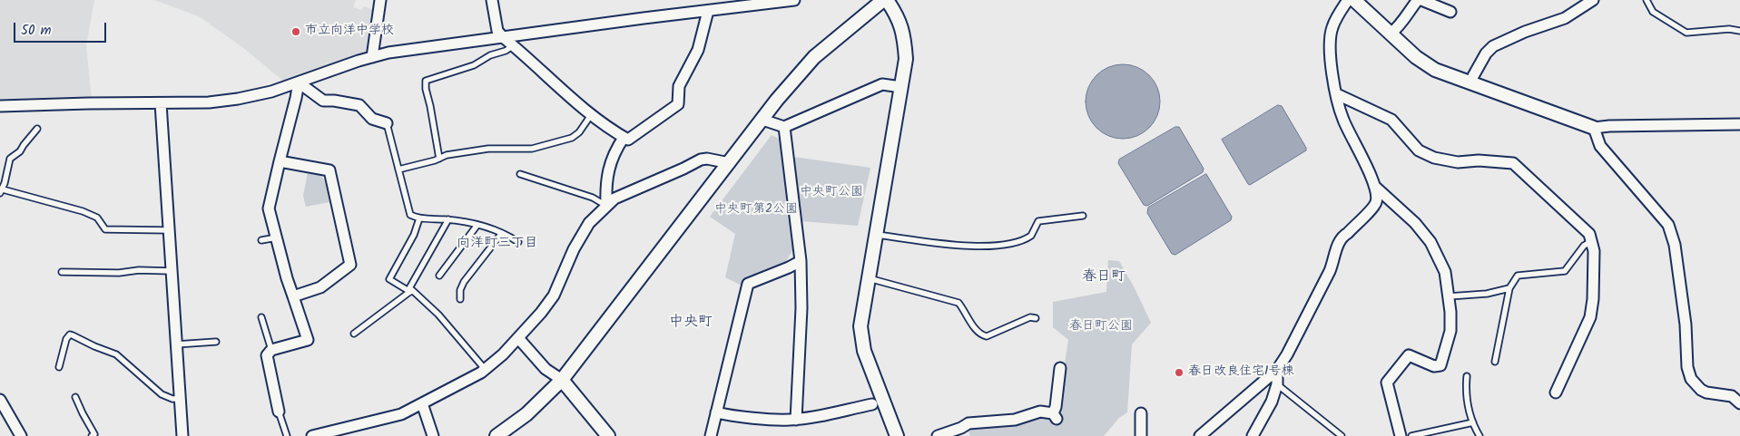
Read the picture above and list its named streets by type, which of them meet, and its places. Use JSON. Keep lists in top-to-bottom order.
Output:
{
  "districts": ["向洋町三丁目", "春日町", "中央町"],
  "parks": ["中央町公園", "中央町第2公園", "春日町公園"],
  "places": ["市立向洋中学校", "春日改良住宅1号棟"],
  "scale_bar": "50 m"
}
